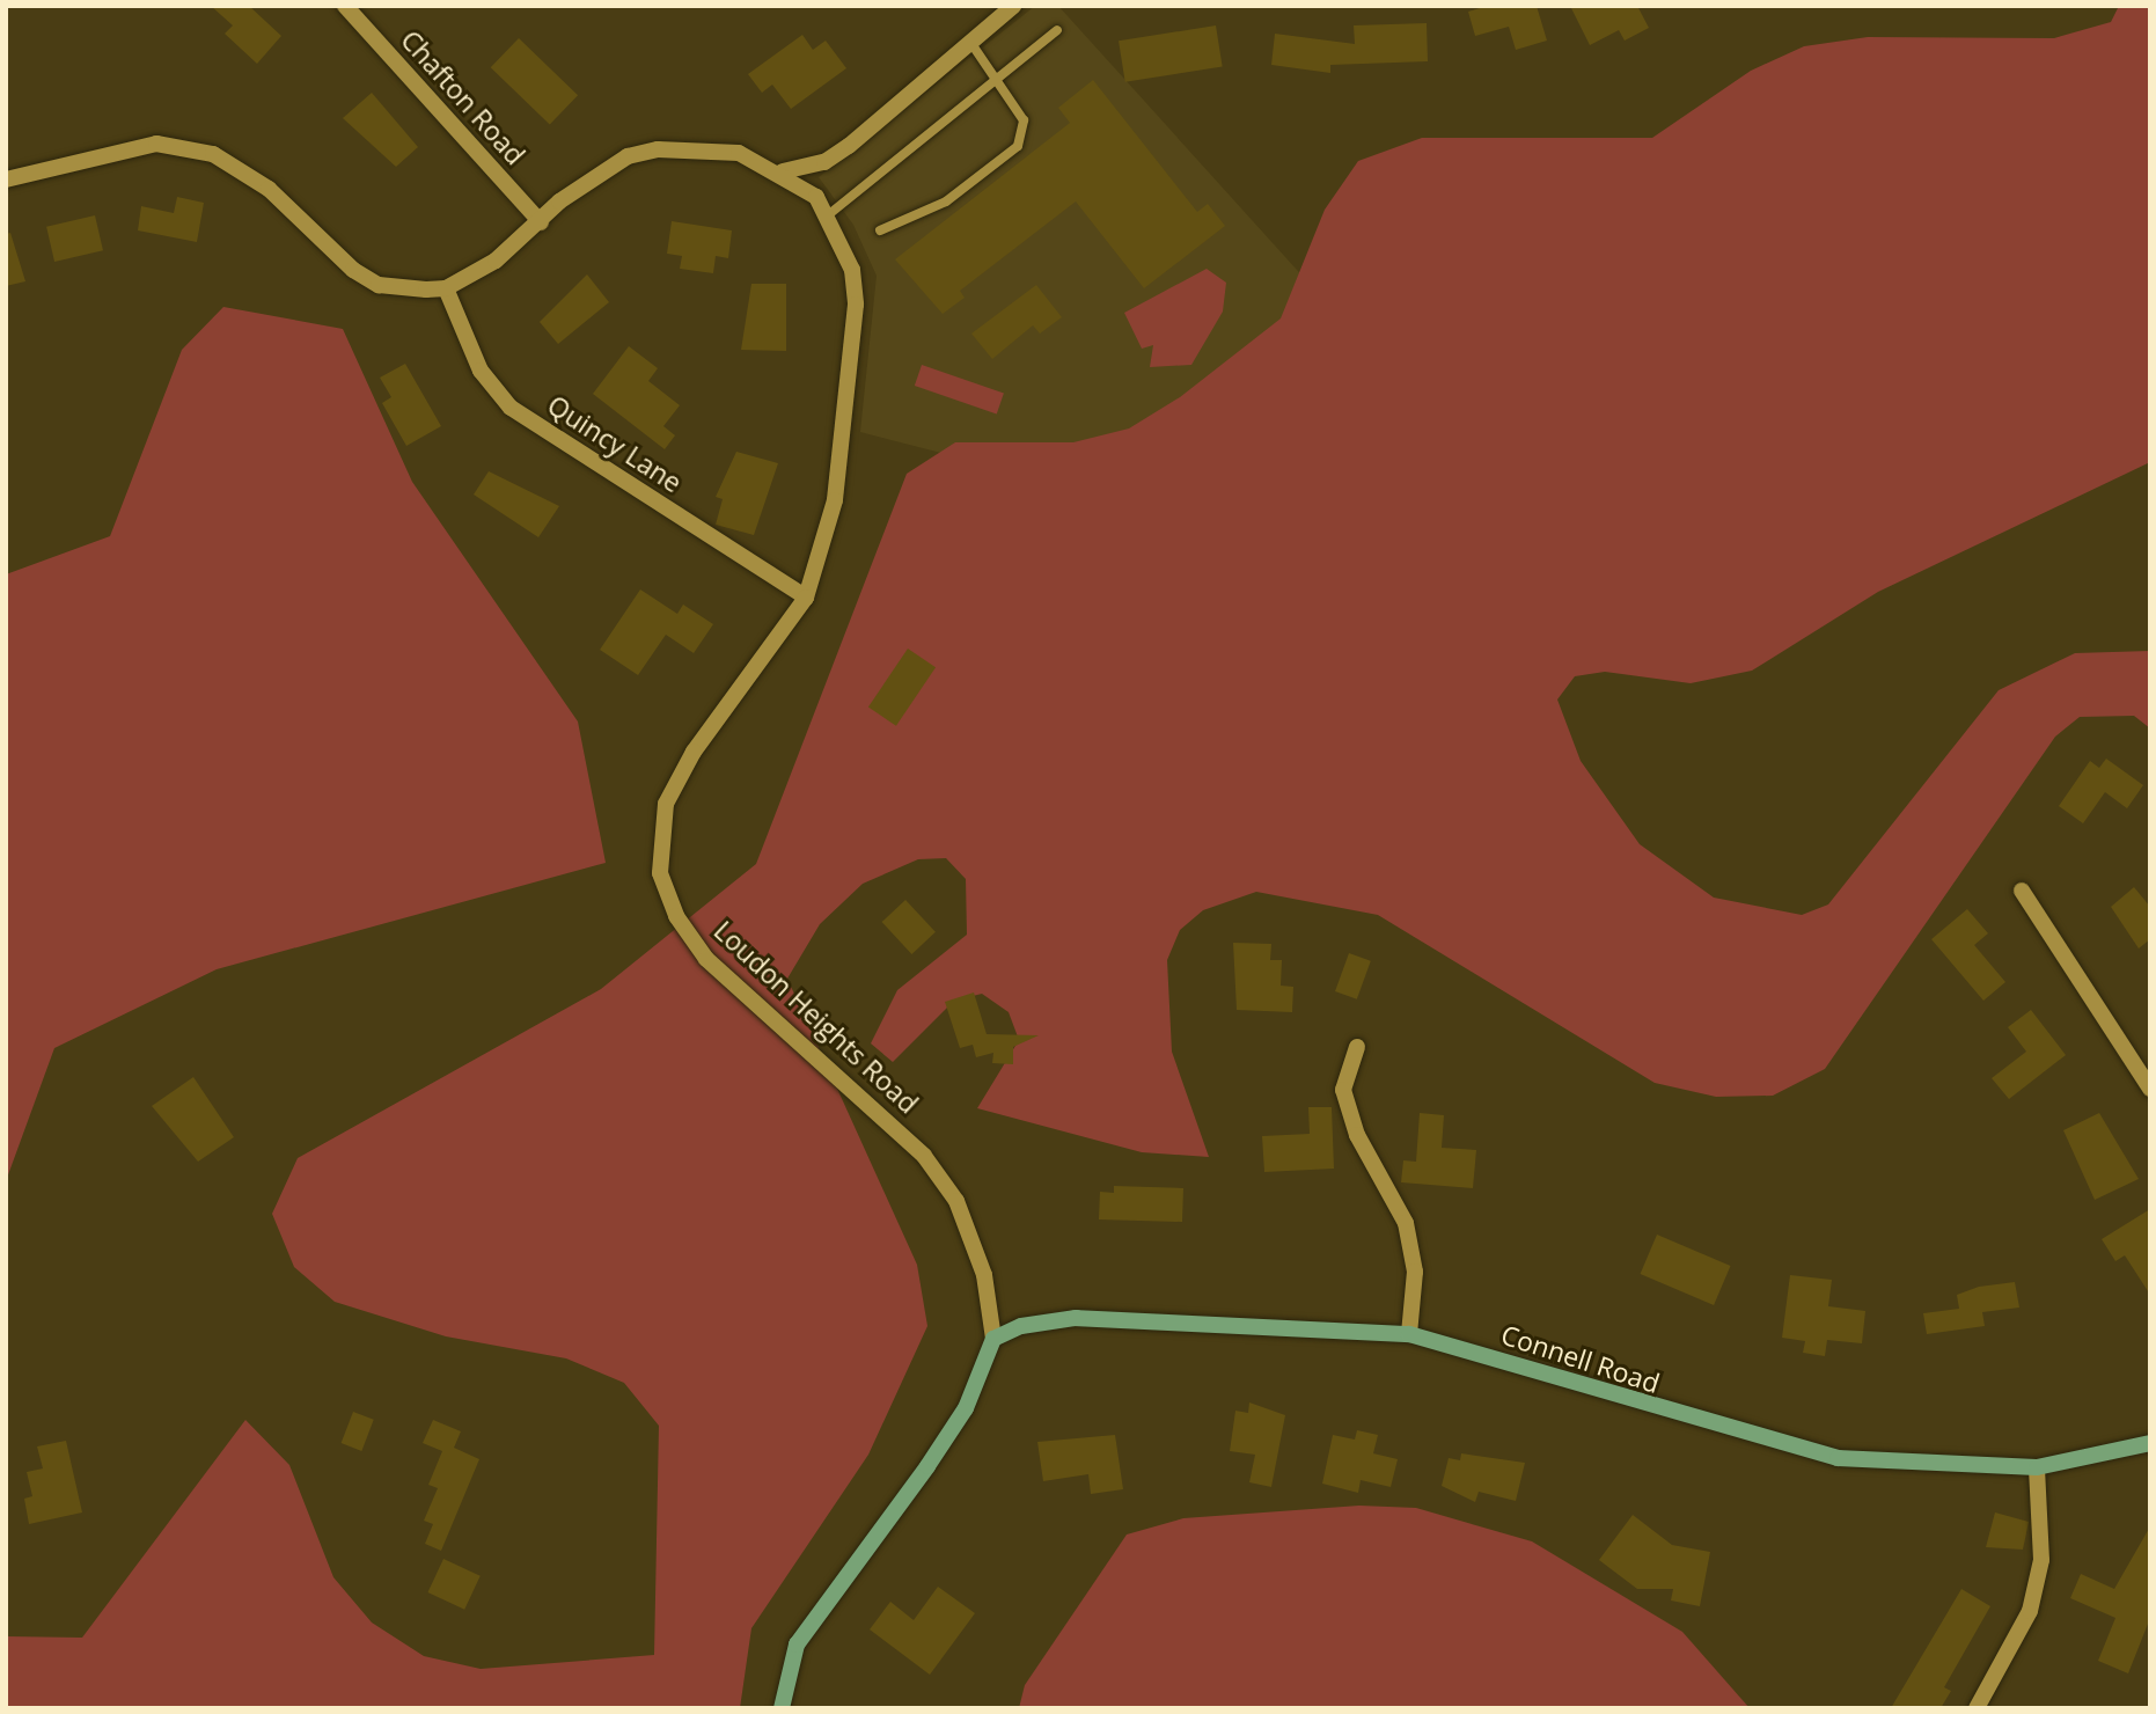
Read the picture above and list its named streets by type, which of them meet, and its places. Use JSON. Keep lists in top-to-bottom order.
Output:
{
  "streets": {
    "main road": ["Connell Road"],
    "street": ["Chafton Road", "Quincy Lane", "Loudon Heights Road"]
  },
  "crossings": [
    ["Chafton Road", "Loudon Heights Road"],
    ["Quincy Lane", "Loudon Heights Road"],
    ["Loudon Heights Road", "Connell Road"]
  ]
}
